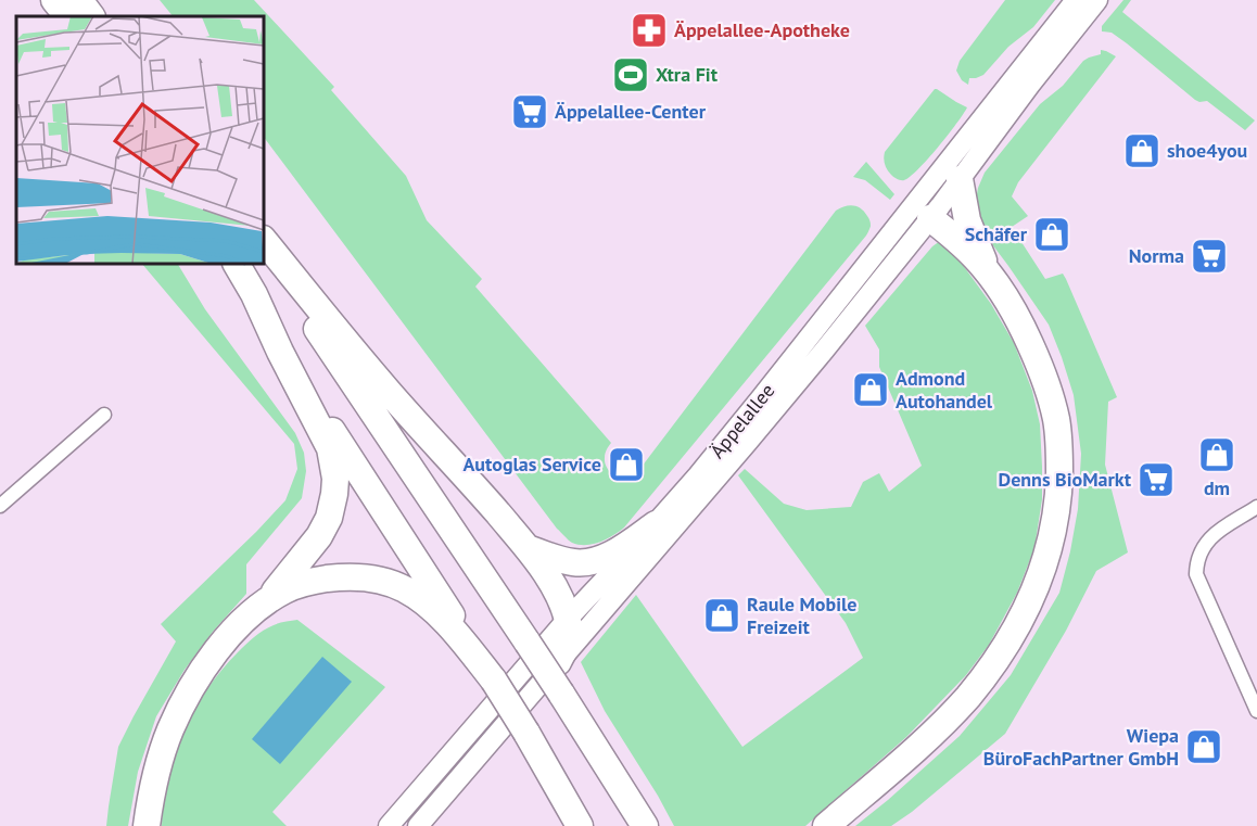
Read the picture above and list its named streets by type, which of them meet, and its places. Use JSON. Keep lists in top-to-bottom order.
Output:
{
  "streets": {
    "main road": ["Äppelallee"]
  },
  "places": {
    "pharmacy": ["Äppelallee-Apotheke"],
    "sports": ["Xtra Fit"],
    "supermarket": ["Äppelallee-Center", "Norma", "Denns BioMarkt"],
    "shop": [
      "shoe4you",
      "Schäfer",
      "Admond Autohandel",
      "dm",
      "Autoglas Service",
      "Raule Mobile Freizeit",
      "Wiepa BüroFachPartner GmbH"
    ]
  }
}
